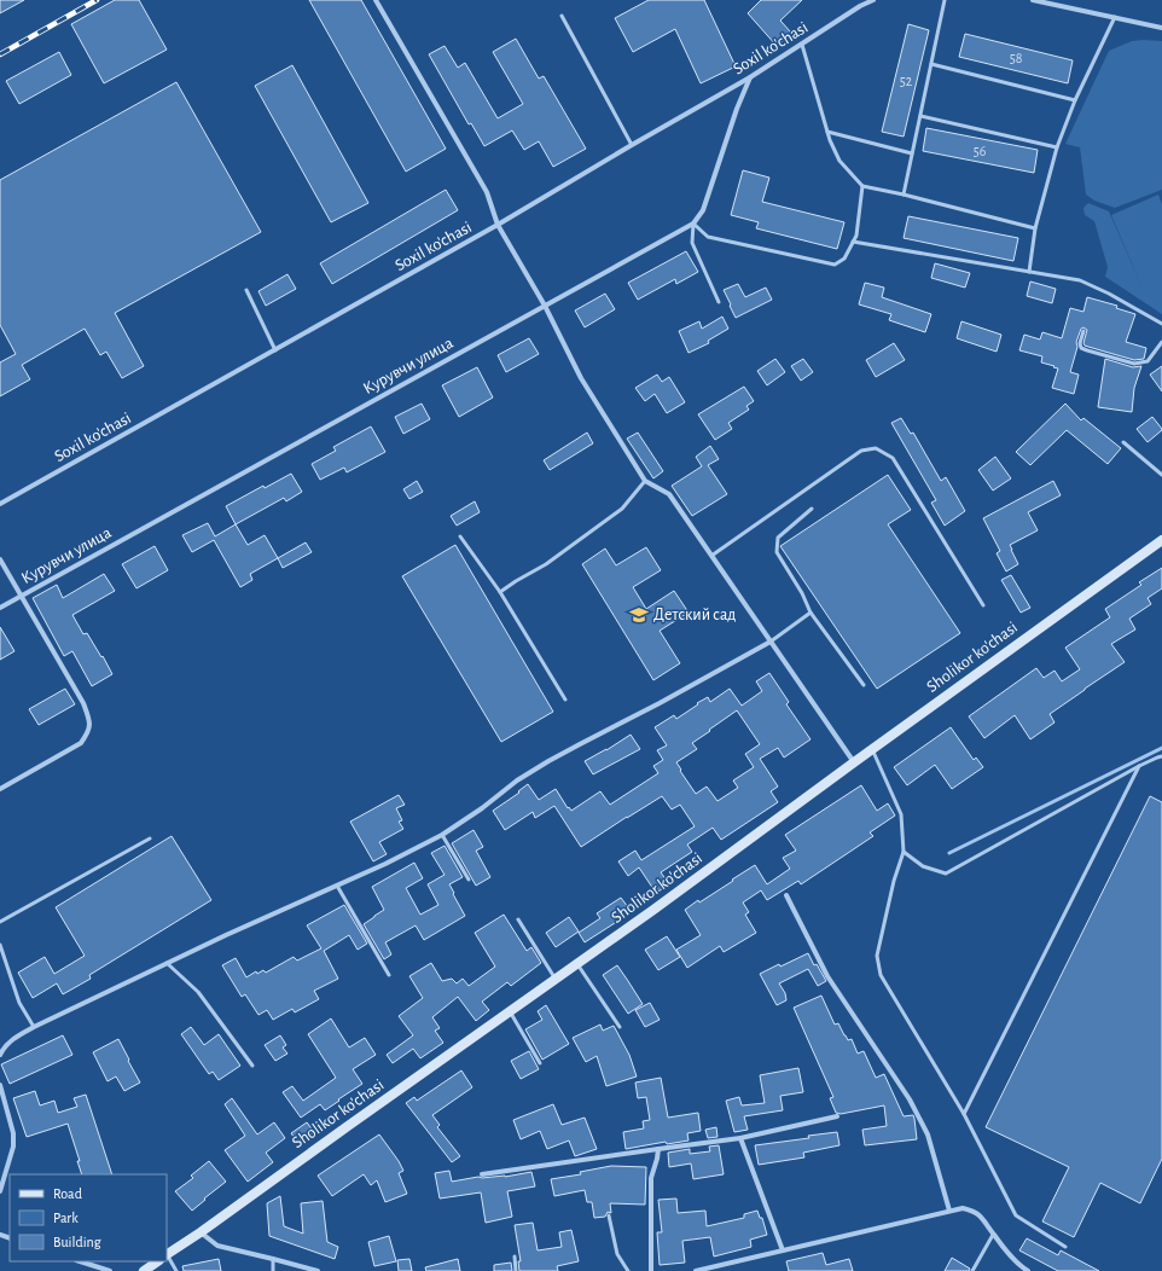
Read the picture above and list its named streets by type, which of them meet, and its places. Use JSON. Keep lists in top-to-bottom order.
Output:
{
  "streets": {
    "street": ["Soxil ko'chasi", "Курувчи улица", "Sholikor ko'chasi"]
  },
  "places": {
    "school or university": ["Детский сад"]
  },
  "house_numbers": ["58", "52", "56"],
  "legend": ["Road", "Park", "Building"]
}
